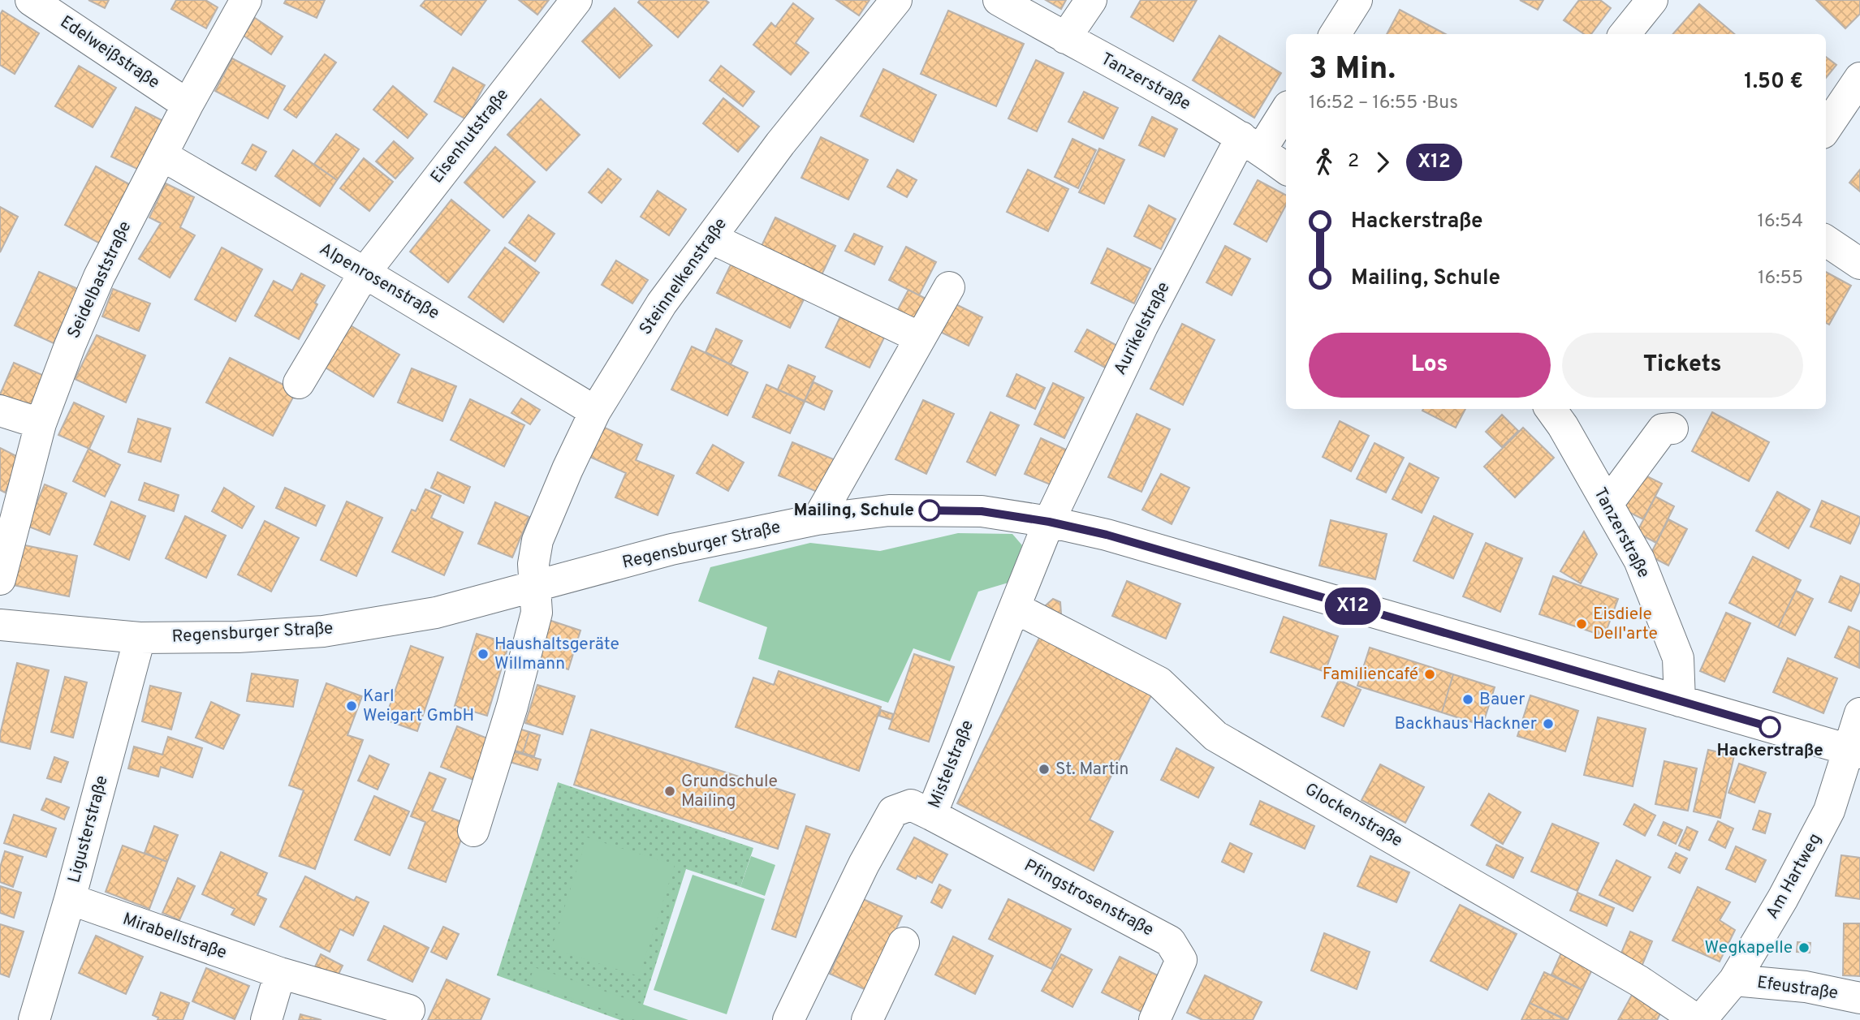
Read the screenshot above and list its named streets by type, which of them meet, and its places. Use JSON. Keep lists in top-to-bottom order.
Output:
{
  "streets": {
    "street": [
      "Edelweißstraße",
      "Tanzerstraße",
      "Eisenhutstraße",
      "Steinnelkenstraße",
      "Seidelbaststraße",
      "Alpenrosenstraße",
      "Aurikelstraße",
      "Regensburger Straße",
      "Mistelstraße",
      "Glockenstraße",
      "Ligusterstraße",
      "Am Hartweg",
      "Pfingstrosenstraße",
      "Mirabellstraße",
      "Efeustraße"
    ]
  },
  "crossings": [
    ["Edelweißstraße", "Seidelbaststraße"],
    ["Tanzerstraße", "Aurikelstraße"],
    ["Tanzerstraße", "Regensburger Straße"],
    ["Eisenhutstraße", "Alpenrosenstraße"],
    ["Steinnelkenstraße", "Alpenrosenstraße"],
    ["Steinnelkenstraße", "Regensburger Straße"],
    ["Seidelbaststraße", "Alpenrosenstraße"],
    ["Aurikelstraße", "Regensburger Straße"],
    ["Aurikelstraße", "Mistelstraße"],
    ["Regensburger Straße", "Mistelstraße"],
    ["Regensburger Straße", "Ligusterstraße"],
    ["Regensburger Straße", "Am Hartweg"],
    ["Mistelstraße", "Glockenstraße"],
    ["Mistelstraße", "Pfingstrosenstraße"],
    ["Glockenstraße", "Am Hartweg"],
    ["Ligusterstraße", "Mirabellstraße"],
    ["Am Hartweg", "Efeustraße"]
  ],
  "places": [
    "Mailing, Schule",
    "Eisdiele Dell'arte",
    "Haushaltsgeräte Willmann",
    "Familiencafé",
    "Bauer",
    "Karl Weigart GmbH",
    "Backhaus Hackner",
    "Hackerstraße",
    "St. Martin",
    "Grundschule Mailing",
    "Wegkapelle"
  ],
  "lines": ["bus line X12"],
  "page": {
    "on_map": "X12",
    "heading": ["3 Min.", "16:52 – 16:55 · Bus", "1.50 €"],
    "legs": ["2", "X12"],
    "list": [
      {
        "name": "Hackerstraße",
        "value": "16:54"
      },
      {
        "name": "Mailing, Schule",
        "value": "16:55"
      }
    ],
    "buttons": ["Los", "Tickets"]
  }
}
